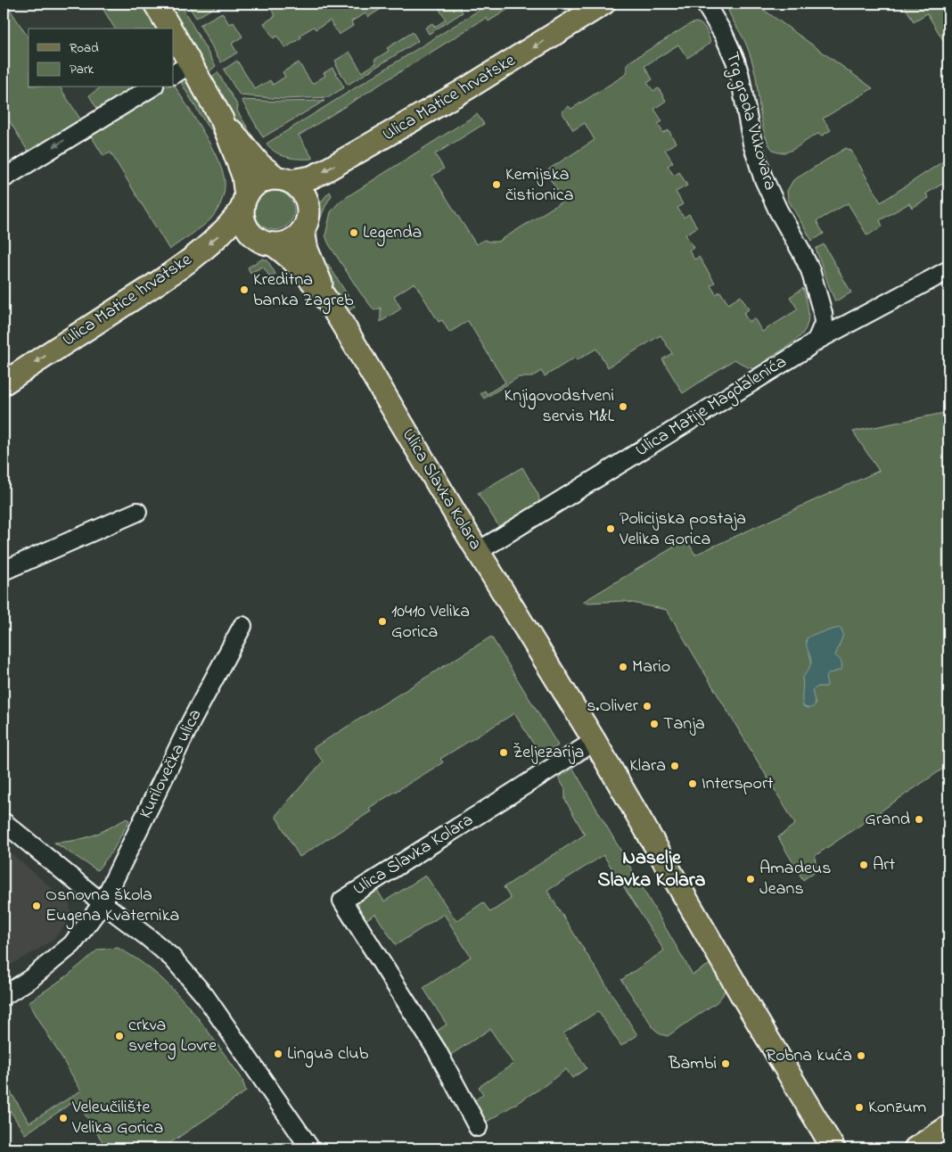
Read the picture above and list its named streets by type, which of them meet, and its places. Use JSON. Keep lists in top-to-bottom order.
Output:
{
  "streets": {
    "main road": ["Ulica Matice hrvatske", "Ulica Slavka Kolara"],
    "street": ["Trg grada Vukovara", "Ulica Matije Magdalenića", "Kurilovečka ulica"]
  },
  "crossings": [
    ["Ulica Matice hrvatske", "Ulica Slavka Kolara"],
    ["Trg grada Vukovara", "Ulica Matije Magdalenića"],
    ["Ulica Matije Magdalenića", "Ulica Slavka Kolara"]
  ],
  "one_way": ["Ulica Matice hrvatske"],
  "districts": ["Naselje Slavka Kolara"],
  "places": [
    "Kemijska čistionica",
    "Legenda",
    "Kreditna banka Zagreb",
    "Knjigovodstveni servis M&L",
    "Policijska postaja Velika Gorica",
    "10410 Velika Gorica",
    "Mario",
    "s.Oliver",
    "Tanja",
    "Željezarija",
    "Klara",
    "Intersport",
    "Grand",
    "Art",
    "Amadeus Jeans",
    "Osnovna škola Eugena Kvaternika",
    "crkva svetog Lovre",
    "Lingua club",
    "Robna kuća",
    "Bambi",
    "Konzum",
    "Veleučilište Velika Gorica"
  ],
  "legend": ["Road", "Park"]
}
